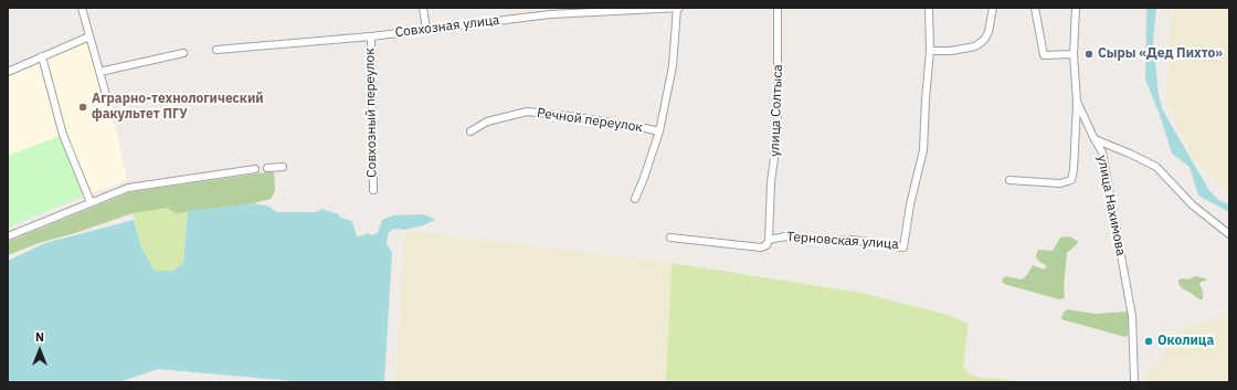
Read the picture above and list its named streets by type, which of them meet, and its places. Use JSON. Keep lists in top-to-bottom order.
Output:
{
  "streets": {
    "street": [
      "Совхозная улица",
      "улица Солтыса",
      "Совхозный переулок",
      "Речной переулок",
      "улица Нахимова",
      "Терновская улица"
    ]
  },
  "crossings": [
    ["Совхозная улица", "Совхозный переулок"],
    ["Совхозная улица", "Речной переулок"],
    ["улица Солтыса", "Терновская улица"]
  ],
  "places": ["Сыры «Дед Пихто»", "Аграрно-технологический факультет ПГУ", "Околица"],
  "north": "top"
}
